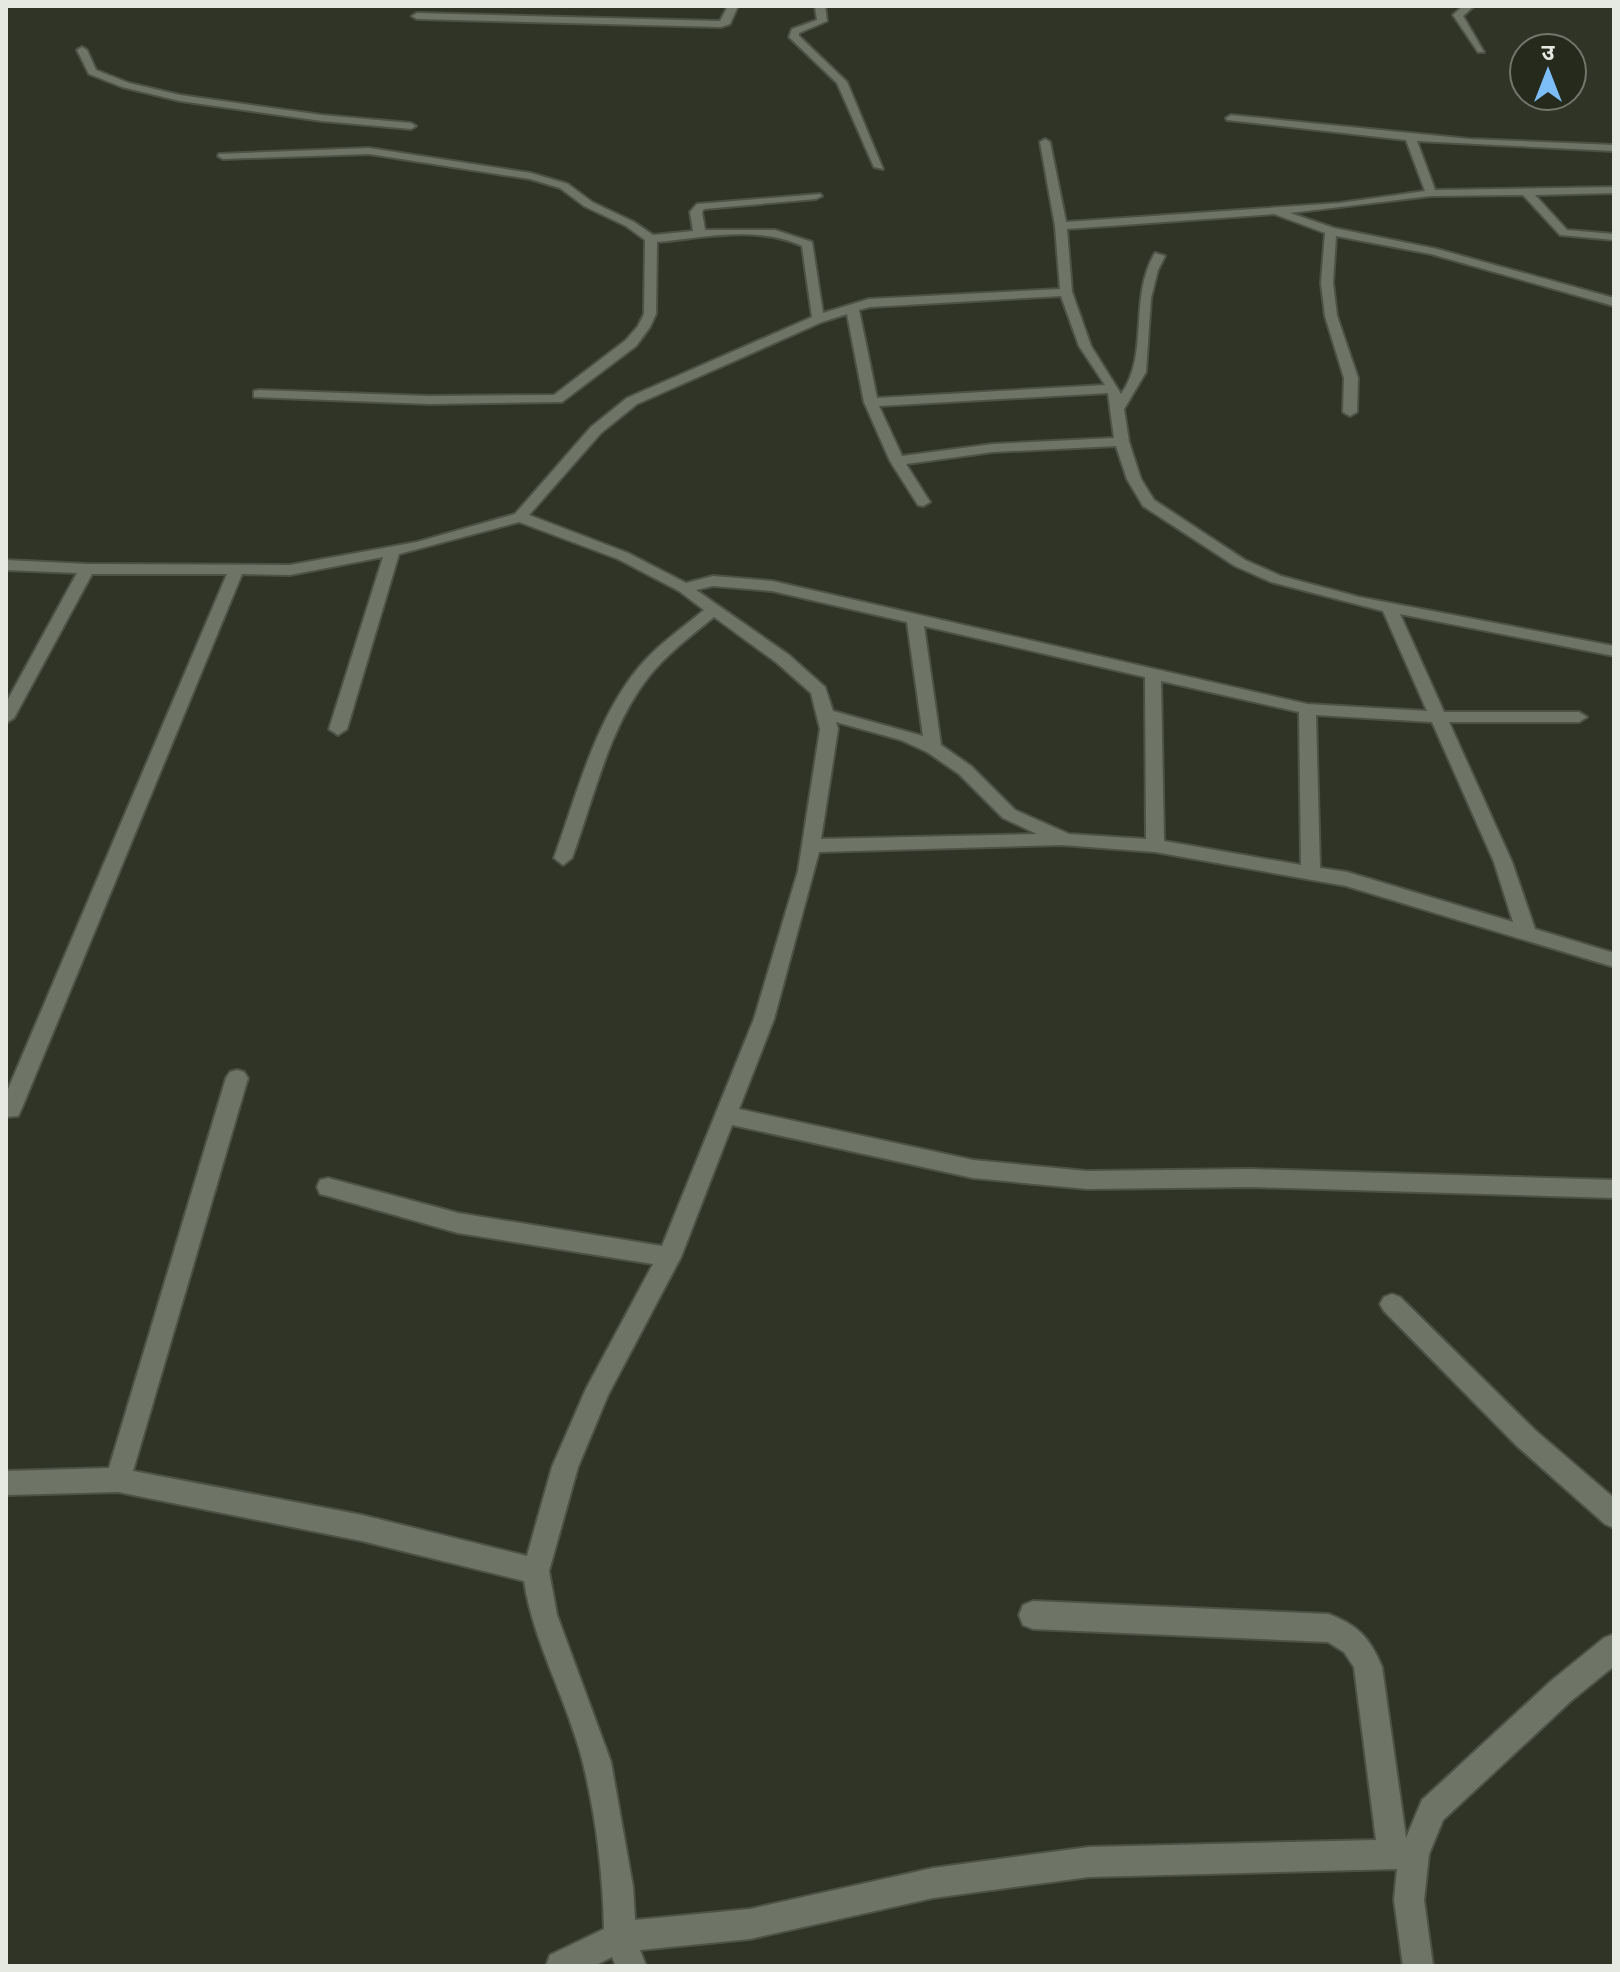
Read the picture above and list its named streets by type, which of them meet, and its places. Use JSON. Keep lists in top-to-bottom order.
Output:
{
  "north": "top"
}
